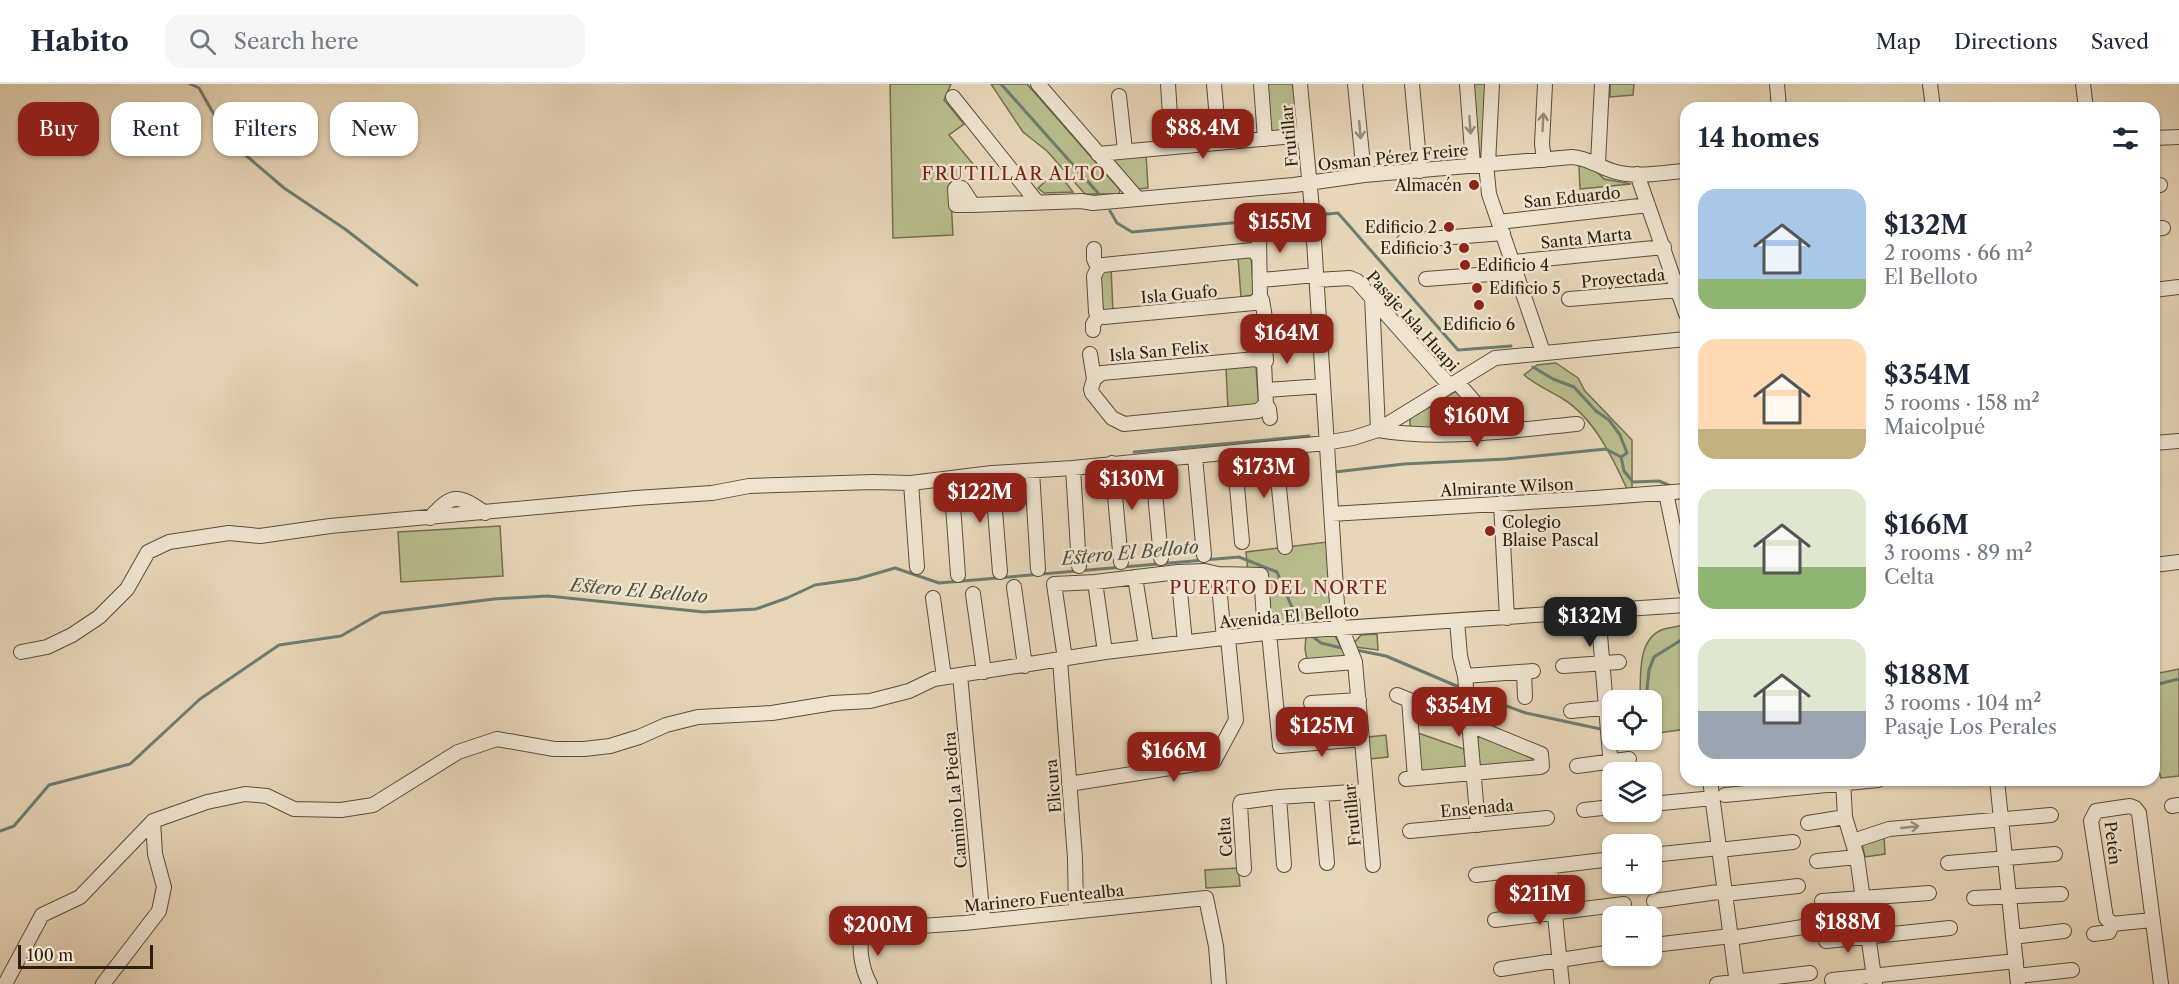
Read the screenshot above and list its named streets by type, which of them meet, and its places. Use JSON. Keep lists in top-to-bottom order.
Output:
{
  "streets": {
    "street": [
      "Frutillar",
      "Osman Pérez Freire",
      "San Eduardo",
      "Santa Marta",
      "Proyectada",
      "Isla Guafo",
      "Pasaje Isla Huapi",
      "Isla San Felix",
      "Almirante Wilson",
      "Avenida El Belloto",
      "Elicura",
      "Camino La Piedra",
      "Ensenada",
      "Celta",
      "Petén",
      "Marinero Fuentealba"
    ]
  },
  "crossings": [
    ["Frutillar", "Osman Pérez Freire"],
    ["Frutillar", "Pasaje Isla Huapi"],
    ["Frutillar", "Almirante Wilson"],
    ["Frutillar", "Avenida El Belloto"],
    ["Avenida El Belloto", "Elicura"],
    ["Avenida El Belloto", "Camino La Piedra"],
    ["Elicura", "Marinero Fuentealba"],
    ["Camino La Piedra", "Marinero Fuentealba"]
  ],
  "districts": ["FRUTILLAR ALTO", "PUERTO DEL NORTE"],
  "water": ["Estero El Belloto"],
  "places": [
    "Almacén",
    "Edificio 2",
    "Edificio 3",
    "Edificio 4",
    "Edificio 5",
    "Edificio 6",
    "Colegio Blaise Pascal"
  ],
  "scale_bar": "100 m",
  "page": {
    "header": "Habito",
    "search": "Search here",
    "nav": ["Map", "Directions", "Saved"],
    "chip": [
      "Buy",
      "Rent",
      "Filters",
      "New"
    ],
    "heading": "14 homes",
    "price": [
      "$88.4M",
      "$155M",
      "$164M",
      "$160M",
      "$173M",
      "$130M",
      "$122M",
      "$132M",
      "$354M",
      "$125M",
      "$166M",
      "$211M",
      "$188M",
      "$200M"
    ],
    "list": [
      {
        "name": "$132M",
        "note": "2 rooms · 66 m² · El Belloto"
      },
      {
        "name": "$354M",
        "note": "5 rooms · 158 m² · Maicolpué"
      },
      {
        "name": "$166M",
        "note": "3 rooms · 89 m² · Celta"
      },
      {
        "name": "$188M",
        "note": "3 rooms · 104 m² · Pasaje Los Perales"
      }
    ],
    "map_buttons": ["+", "−"],
    "scale": "100 m"
  }
}
